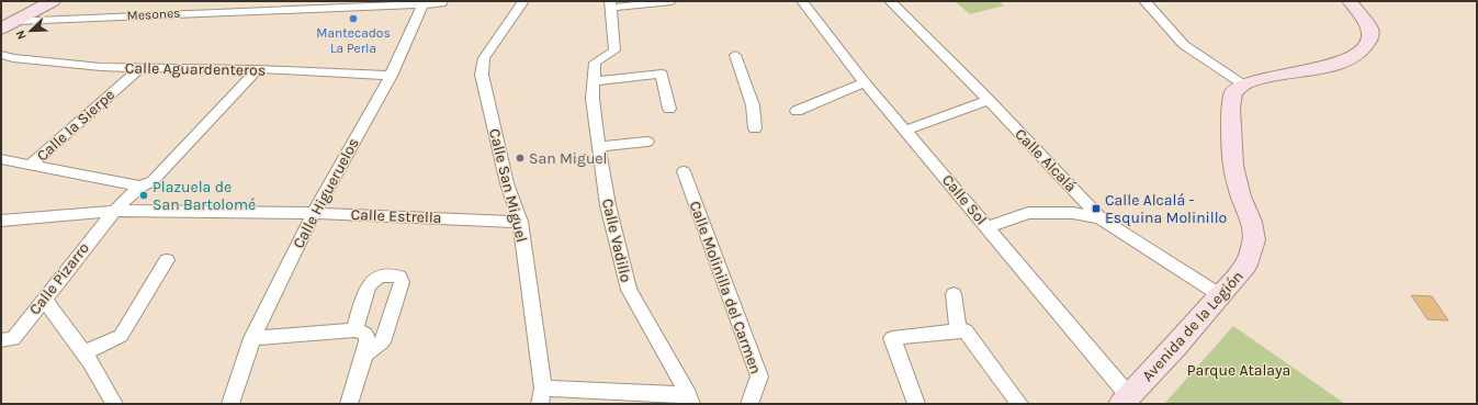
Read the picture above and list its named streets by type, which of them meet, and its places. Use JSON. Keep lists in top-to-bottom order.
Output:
{
  "streets": {
    "main road": ["Avenida de la Legión"],
    "street": [
      "Mesones",
      "Calle Aguardenteros",
      "Calle la Sierpe",
      "Calle Alcalá",
      "Calle San Miguel",
      "Calle Higueruelos",
      "Calle Sol",
      "Calle Estrella",
      "Calle Vadillo",
      "Calle Pizarro",
      "Calle Molinilla del Carmen"
    ]
  },
  "crossings": [
    ["Mesones", "Calle Higueruelos"],
    ["Calle Aguardenteros", "Calle la Sierpe"],
    ["Calle Aguardenteros", "Calle Higueruelos"],
    ["Calle Aguardenteros", "Calle Pizarro"],
    ["Calle Alcalá", "Avenida de la Legión"],
    ["Calle San Miguel", "Calle Estrella"],
    ["Calle Higueruelos", "Calle Estrella"],
    ["Calle Sol", "Avenida de la Legión"],
    ["Calle Estrella", "Calle Pizarro"]
  ],
  "parks": ["Parque Atalaya"],
  "places": {
    "other": ["Mantecados La Perla", "San Miguel", "Plazuela de San Bartolomé"],
    "transit": ["Calle Alcalá - Esquina Molinillo"]
  },
  "north": "bottom left"
}
